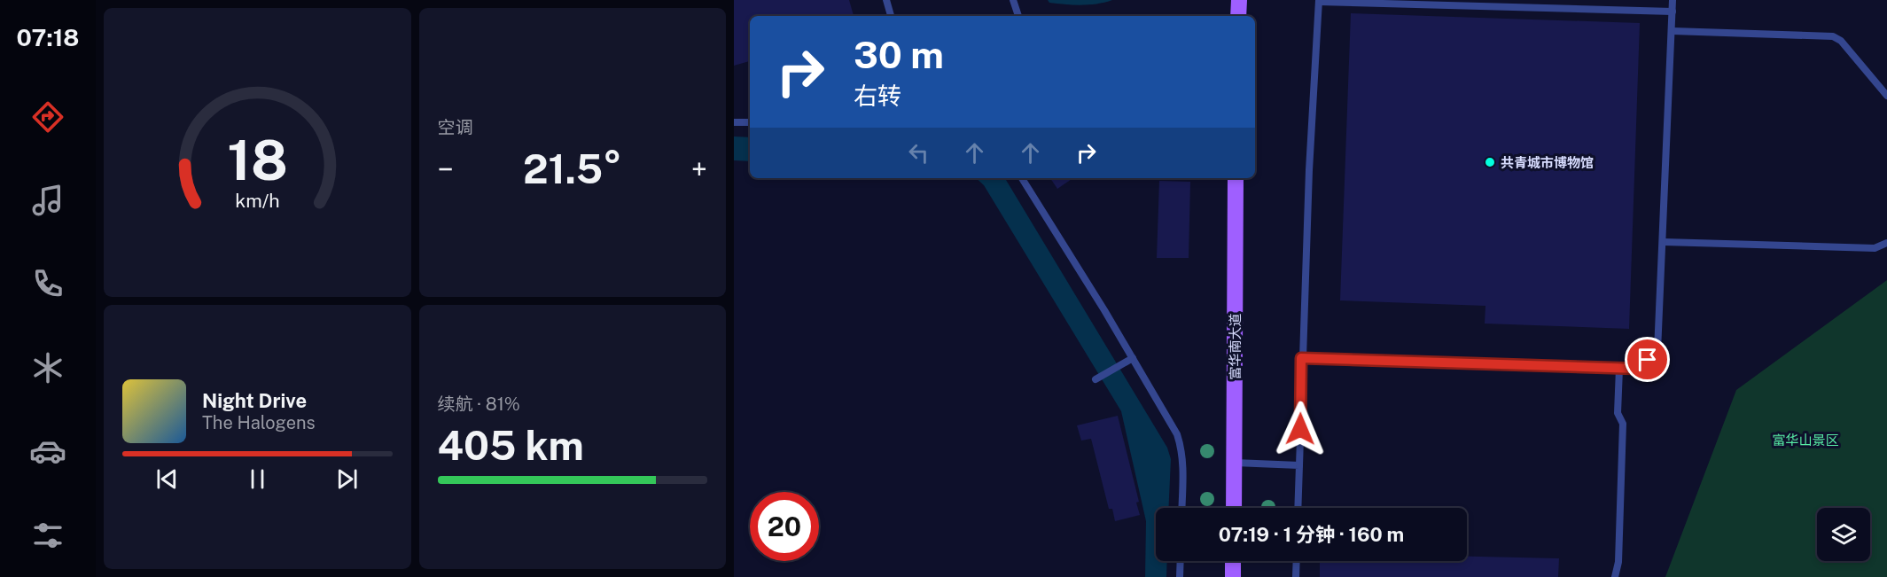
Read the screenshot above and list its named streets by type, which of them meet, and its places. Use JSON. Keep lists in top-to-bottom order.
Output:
{
  "streets": {
    "main road": ["富华南大道"]
  },
  "parks": ["富华山景区"],
  "places": ["共青城市博物馆"],
  "page": {
    "tabs": "07:18",
    "tile": [
      "空调",
      ["续航 · 81%", "405 km"]
    ],
    "turn": ["30 m", "右转"],
    "heat": ["−", "21.5°", "+"],
    "song": ["Night Drive", "The Halogens"],
    "limit": "20",
    "trip": "07:19 · 1 分钟 · 160 m",
    "gauge": ["18", "km/h"]
  }
}
